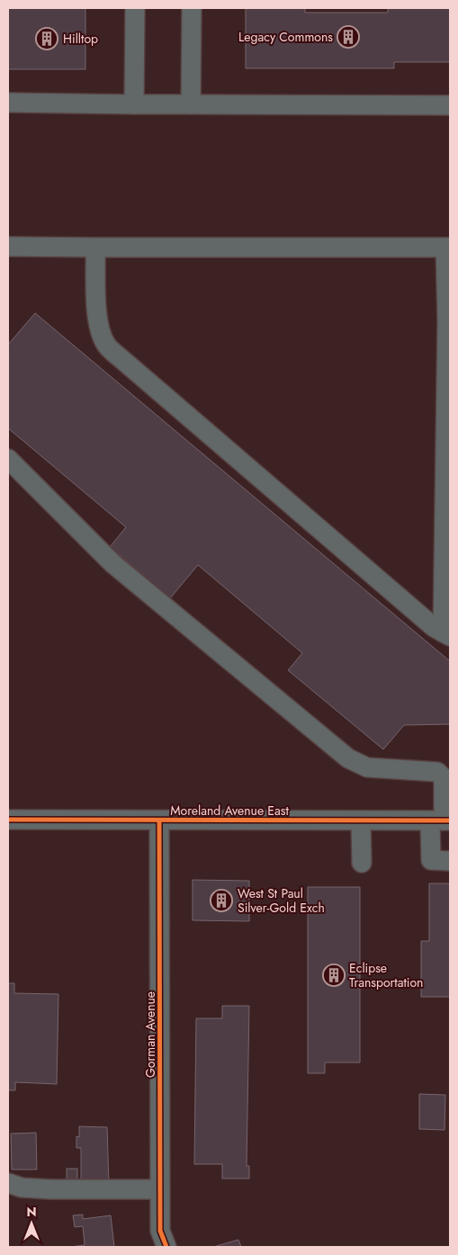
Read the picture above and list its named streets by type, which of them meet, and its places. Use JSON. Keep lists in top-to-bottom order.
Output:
{
  "streets": {
    "street": ["Moreland Avenue East", "Gorman Avenue"]
  },
  "crossings": [
    ["Moreland Avenue East", "Gorman Avenue"]
  ],
  "places": {
    "building": [
      "Legacy Commons",
      "Hilltop",
      "West St Paul Silver-Gold Exch",
      "Eclipse Transportation"
    ]
  },
  "north": "top"
}
